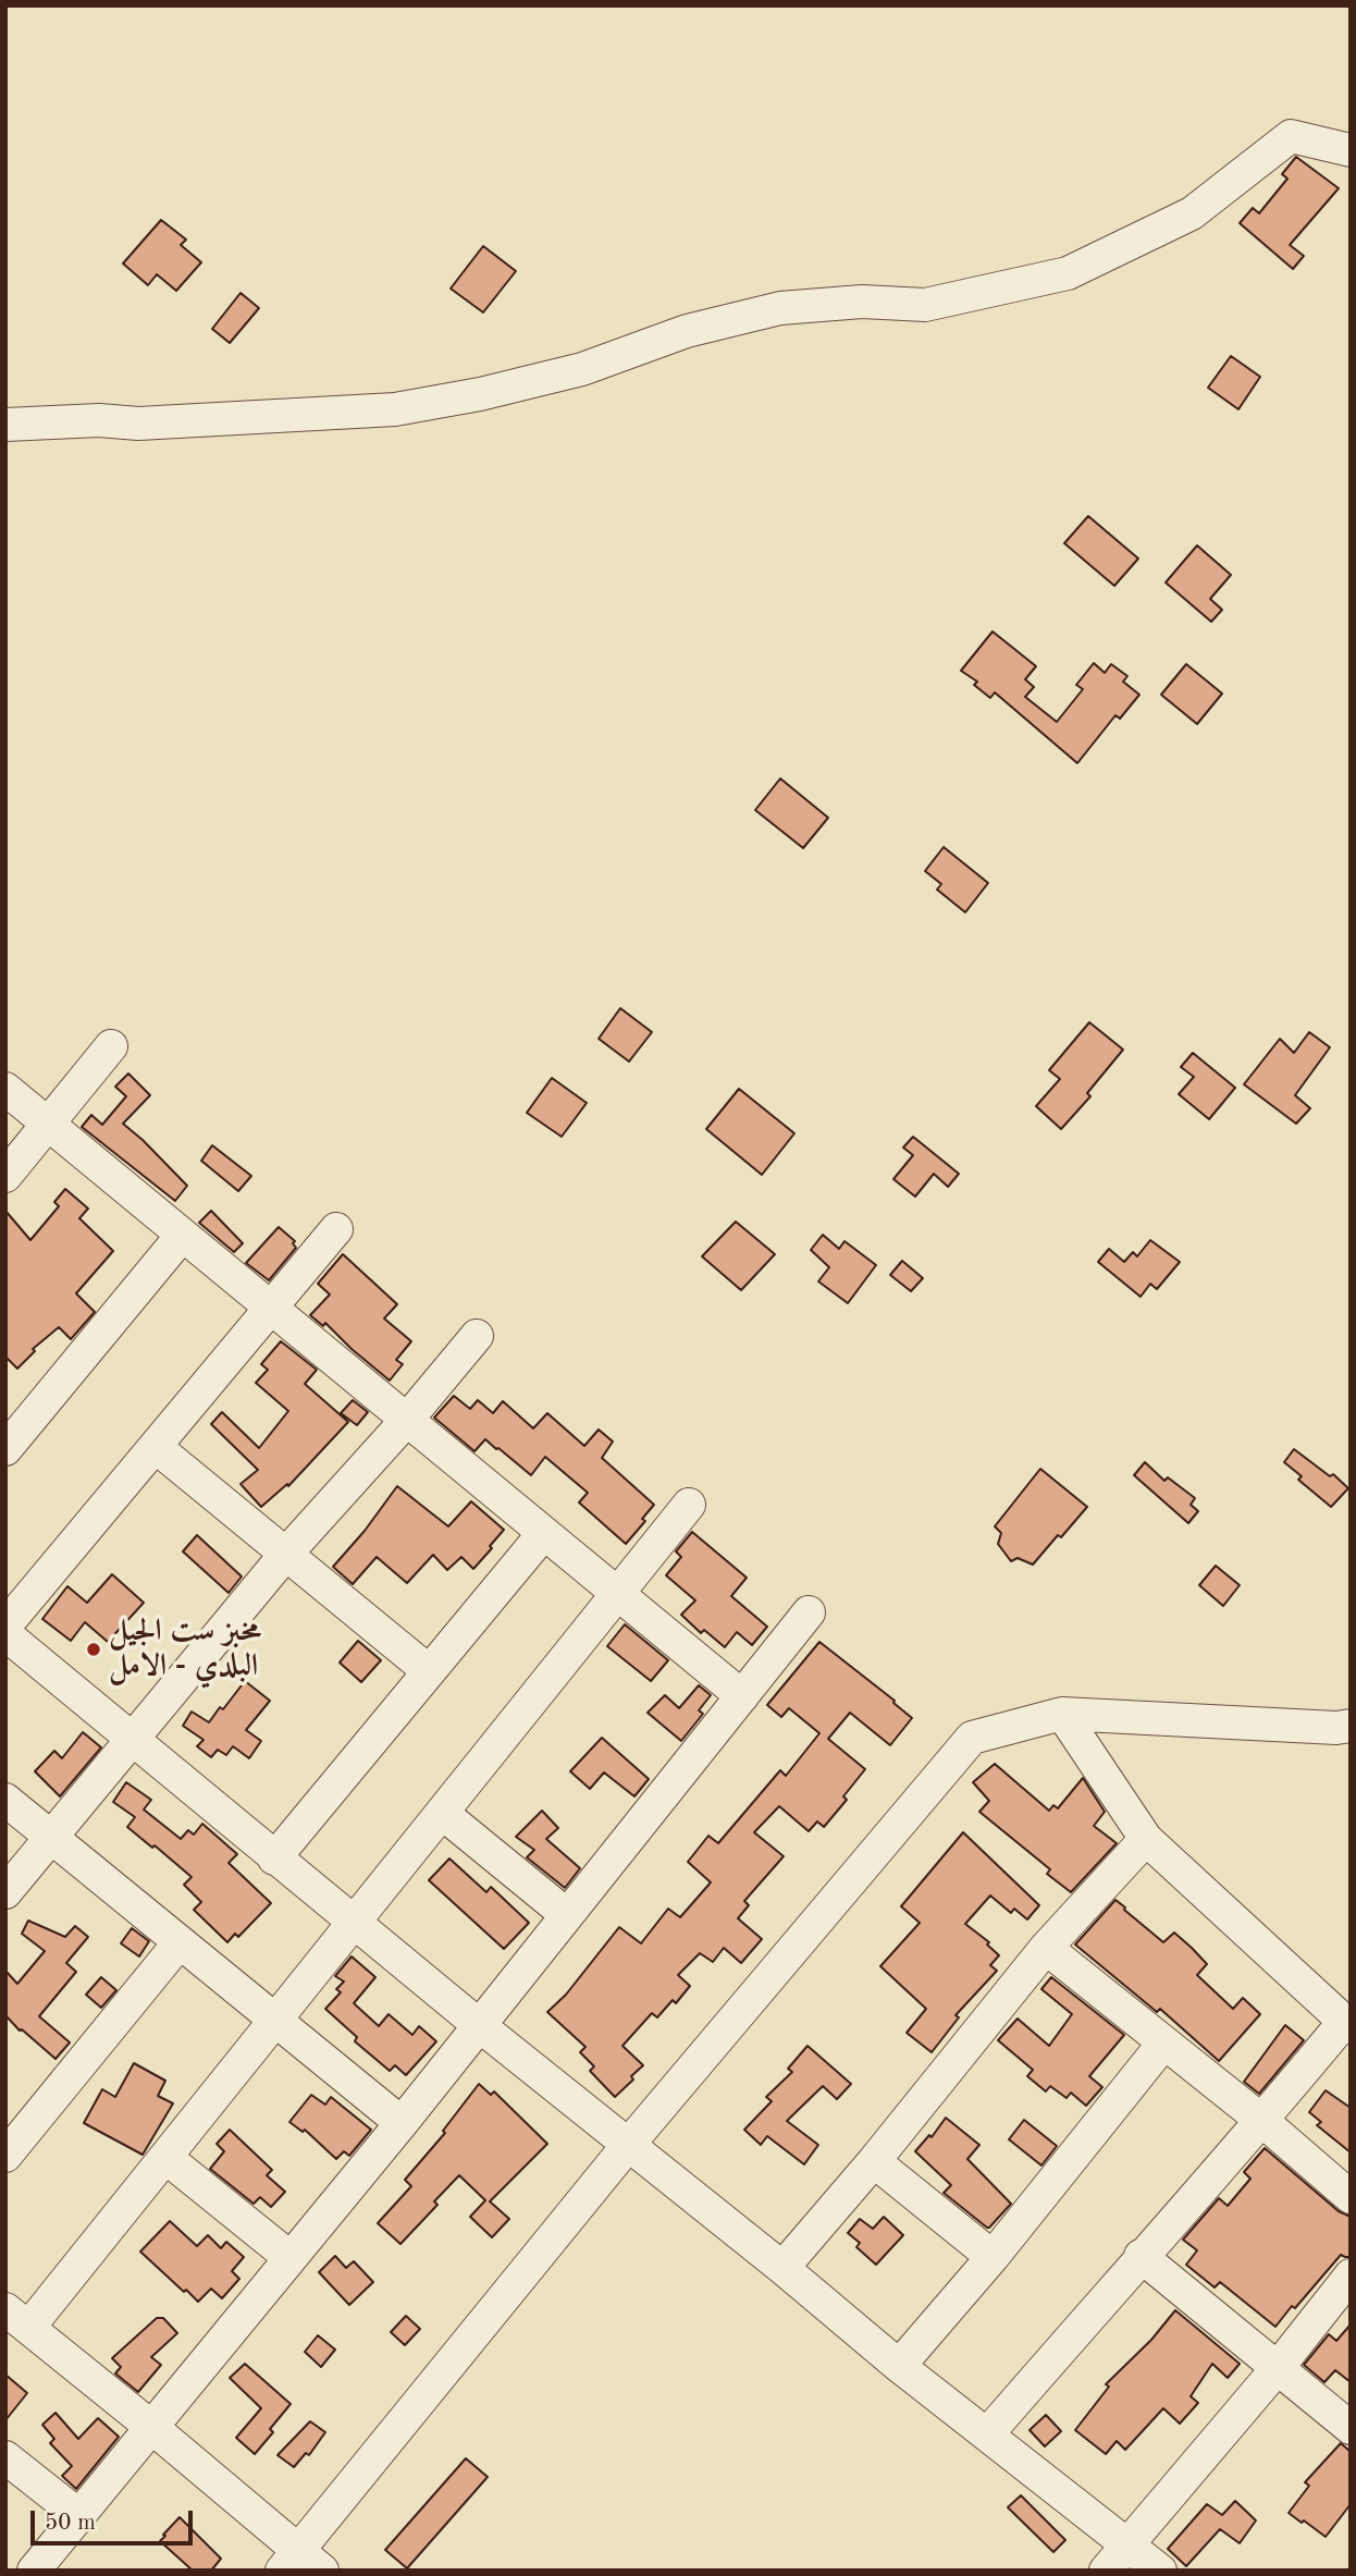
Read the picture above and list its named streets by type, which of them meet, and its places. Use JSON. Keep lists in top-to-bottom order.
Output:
{
  "places": ["مخبز ست الجيل البلدي - الامل"],
  "scale_bar": "50 m"
}
